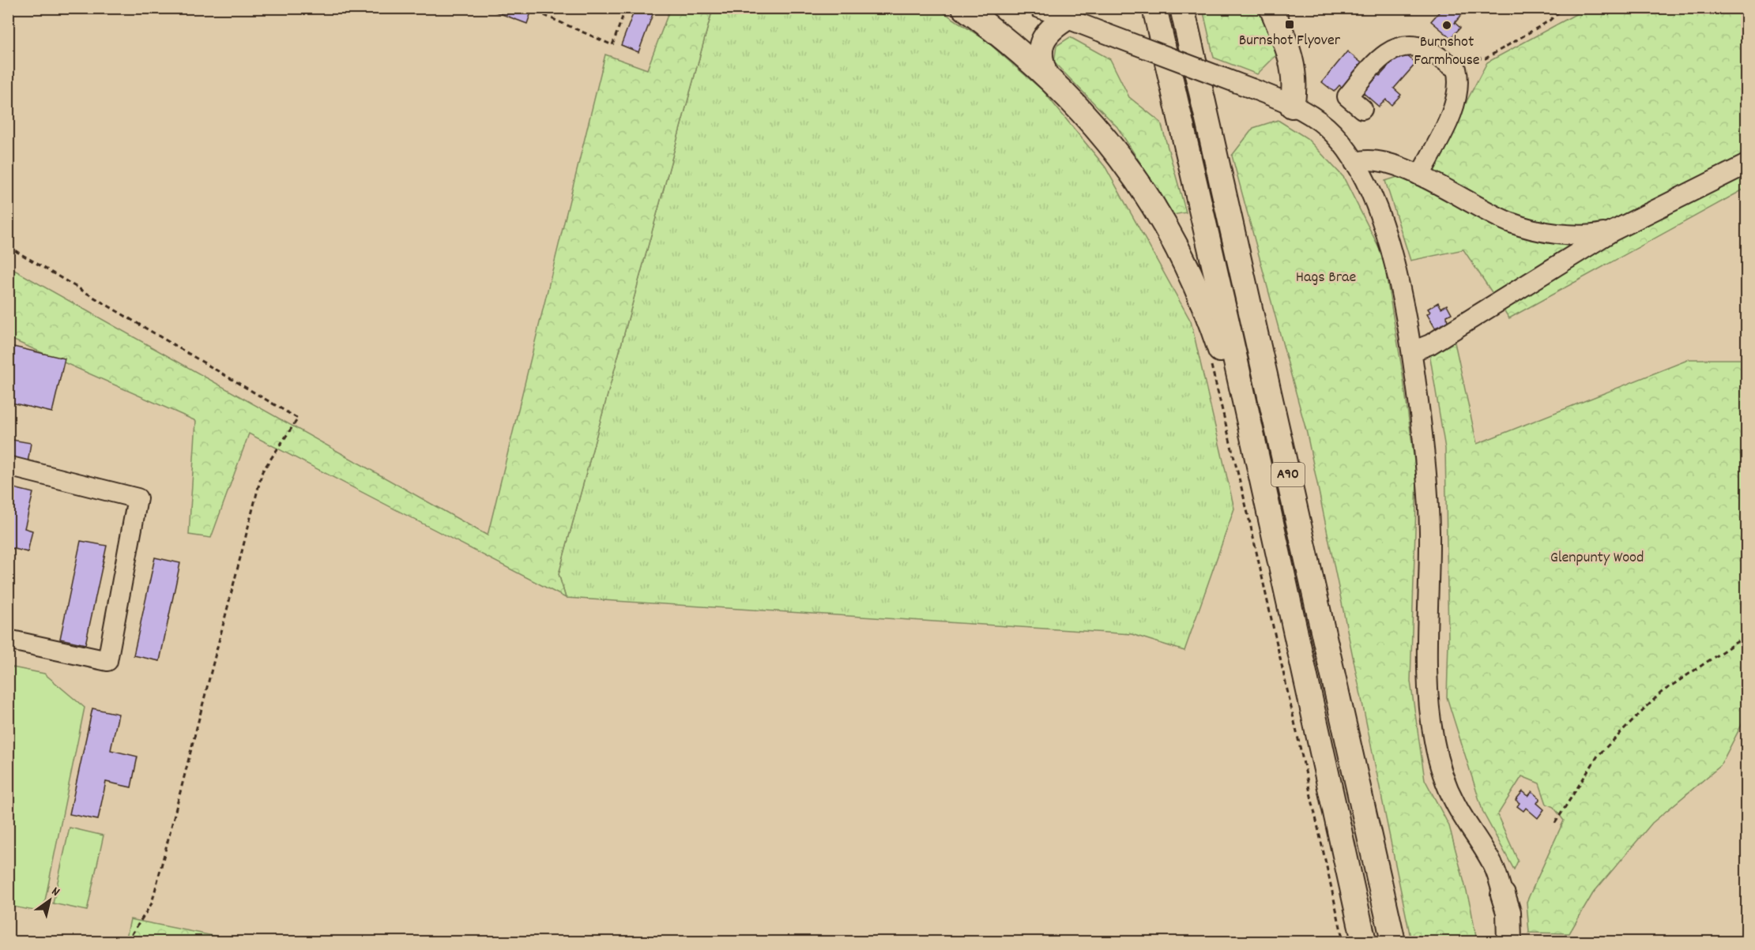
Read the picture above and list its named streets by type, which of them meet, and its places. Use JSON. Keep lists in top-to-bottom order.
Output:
{
  "streets": {
    "main road": ["A90"]
  },
  "parks": ["Hags Brae", "Glenpunty Wood"],
  "places": {
    "transit": ["Burnshot Flyover"],
    "other": ["Burnshot Farmhouse"]
  },
  "north": "top right"
}
